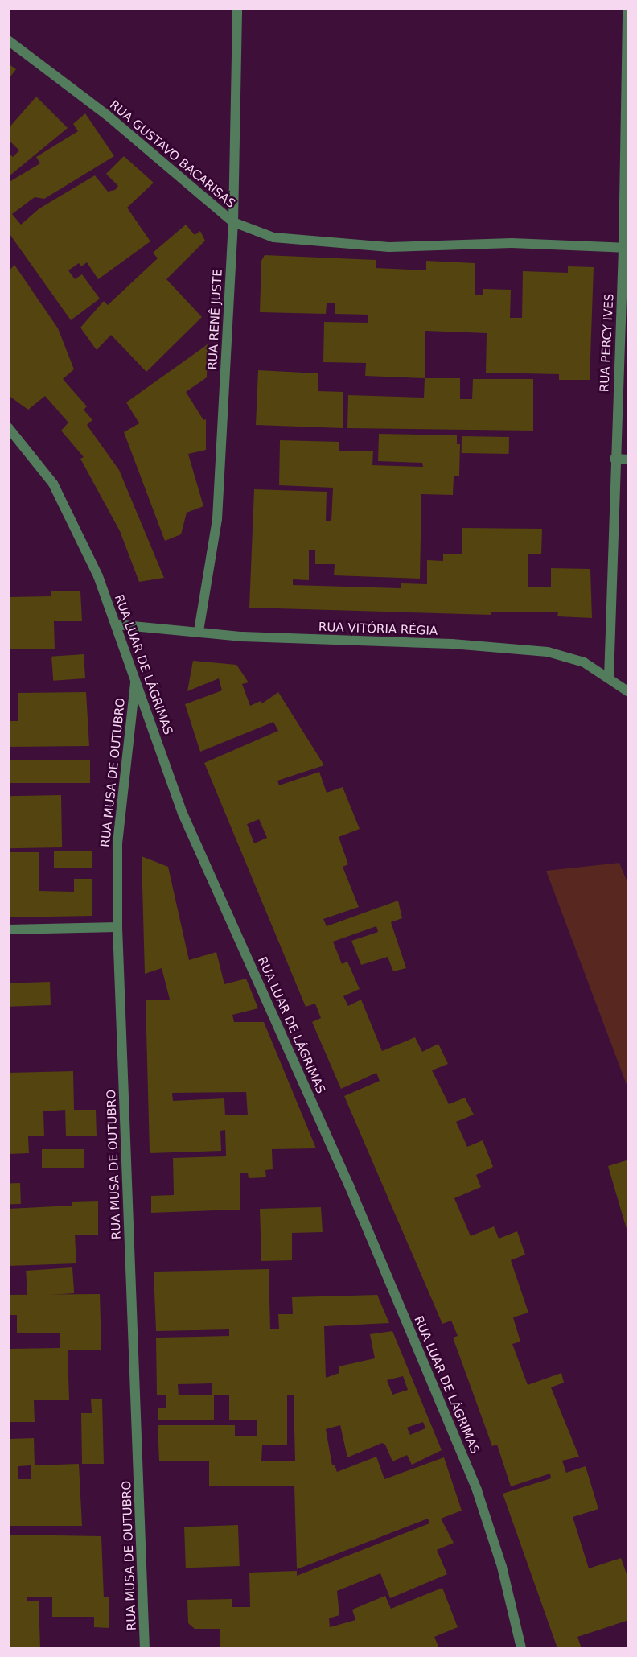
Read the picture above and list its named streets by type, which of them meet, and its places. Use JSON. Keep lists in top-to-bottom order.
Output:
{
  "streets": {
    "street": [
      "RUA GUSTAVO BACARISAS",
      "RUA RENÊ JUSTE",
      "RUA PERCY IVES",
      "RUA VITÓRIA RÉGIA",
      "RUA LUAR DE LÁGRIMAS",
      "RUA MUSA DE OUTUBRO"
    ]
  },
  "crossings": [
    ["RUA GUSTAVO BACARISAS", "RUA RENÊ JUSTE"],
    ["RUA GUSTAVO BACARISAS", "RUA PERCY IVES"],
    ["RUA RENÊ JUSTE", "RUA VITÓRIA RÉGIA"],
    ["RUA PERCY IVES", "RUA VITÓRIA RÉGIA"],
    ["RUA VITÓRIA RÉGIA", "RUA LUAR DE LÁGRIMAS"],
    ["RUA LUAR DE LÁGRIMAS", "RUA MUSA DE OUTUBRO"]
  ]
}
